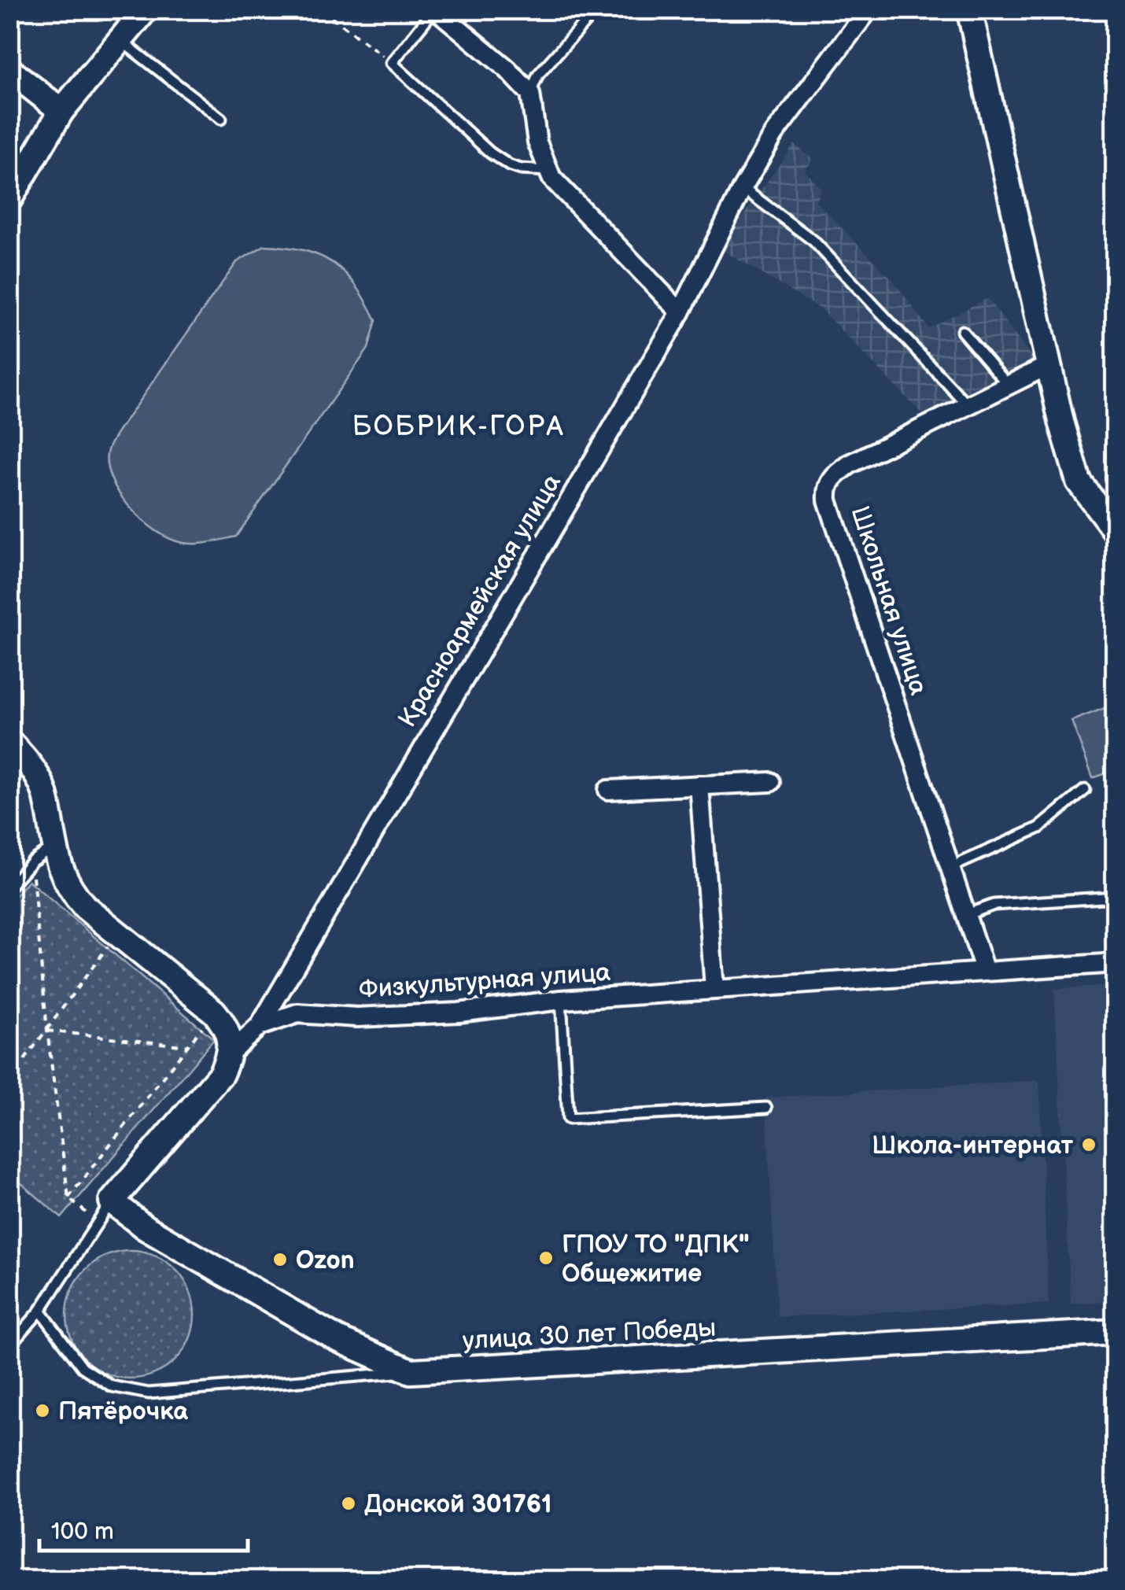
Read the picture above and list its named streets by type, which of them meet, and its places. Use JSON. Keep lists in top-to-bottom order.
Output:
{
  "streets": {
    "main road": ["Красноармейская улица", "улица 30 лет Победы"],
    "street": ["Школьная улица", "Физкультурная улица"]
  },
  "crossings": [
    ["Красноармейская улица", "Физкультурная улица"],
    ["Красноармейская улица", "улица 30 лет Победы"],
    ["Школьная улица", "Физкультурная улица"]
  ],
  "districts": ["БОБРИК-ГОРА"],
  "places": [
    "Школа-интернат",
    "ГПОУ ТО \"ДПК\" Общежитие",
    "Ozon",
    "Пятёрочка",
    "Донской 301761"
  ],
  "scale_bar": "100 m"
}
